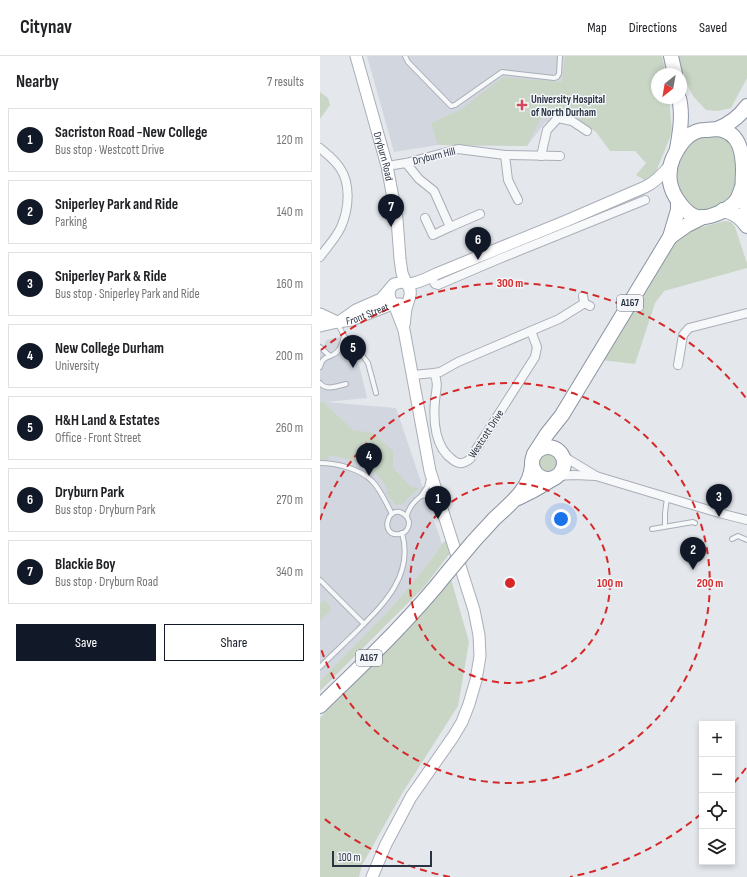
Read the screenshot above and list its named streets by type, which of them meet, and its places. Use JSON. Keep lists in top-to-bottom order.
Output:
{
  "streets": {
    "highway": ["A167"],
    "main road": ["Dryburn Road", "Front Street"],
    "street": ["Dryburn Hill", "Westcott Drive"]
  },
  "crossings": [
    ["Dryburn Hill", "Dryburn Road"],
    ["Dryburn Road", "Front Street"]
  ],
  "places": {
    "health": ["University Hospital of North Durham"]
  },
  "scale_bar": "100 m",
  "north": "bottom left",
  "page": {
    "header": "Citynav",
    "nav": ["Map", "Directions", "Saved"],
    "heading": ["Nearby", "7 results"],
    "list": [
      {
        "mark": "1",
        "name": "Sacriston Road -New College",
        "note": "Bus stop · Westcott Drive",
        "value": "120 m"
      },
      {
        "mark": "2",
        "name": "Sniperley Park and Ride",
        "note": "Parking",
        "value": "140 m"
      },
      {
        "mark": "3",
        "name": "Sniperley Park & Ride",
        "note": "Bus stop · Sniperley Park and Ride",
        "value": "160 m"
      },
      {
        "mark": "4",
        "name": "New College Durham",
        "note": "University",
        "value": "200 m"
      },
      {
        "mark": "5",
        "name": "H&H Land & Estates",
        "note": "Office · Front Street",
        "value": "260 m"
      },
      {
        "mark": "6",
        "name": "Dryburn Park",
        "note": "Bus stop · Dryburn Park",
        "value": "270 m"
      },
      {
        "mark": "7",
        "name": "Blackie Boy",
        "note": "Bus stop · Dryburn Road",
        "value": "340 m"
      }
    ],
    "pins": [
      "7",
      "6",
      "5",
      "4",
      "3",
      "1",
      "2"
    ],
    "buttons": ["Save", "Share"],
    "map_buttons": ["+", "−"],
    "scale": "100 m"
  },
  "rings": ["300 m", "100 m", "200 m"]
}
